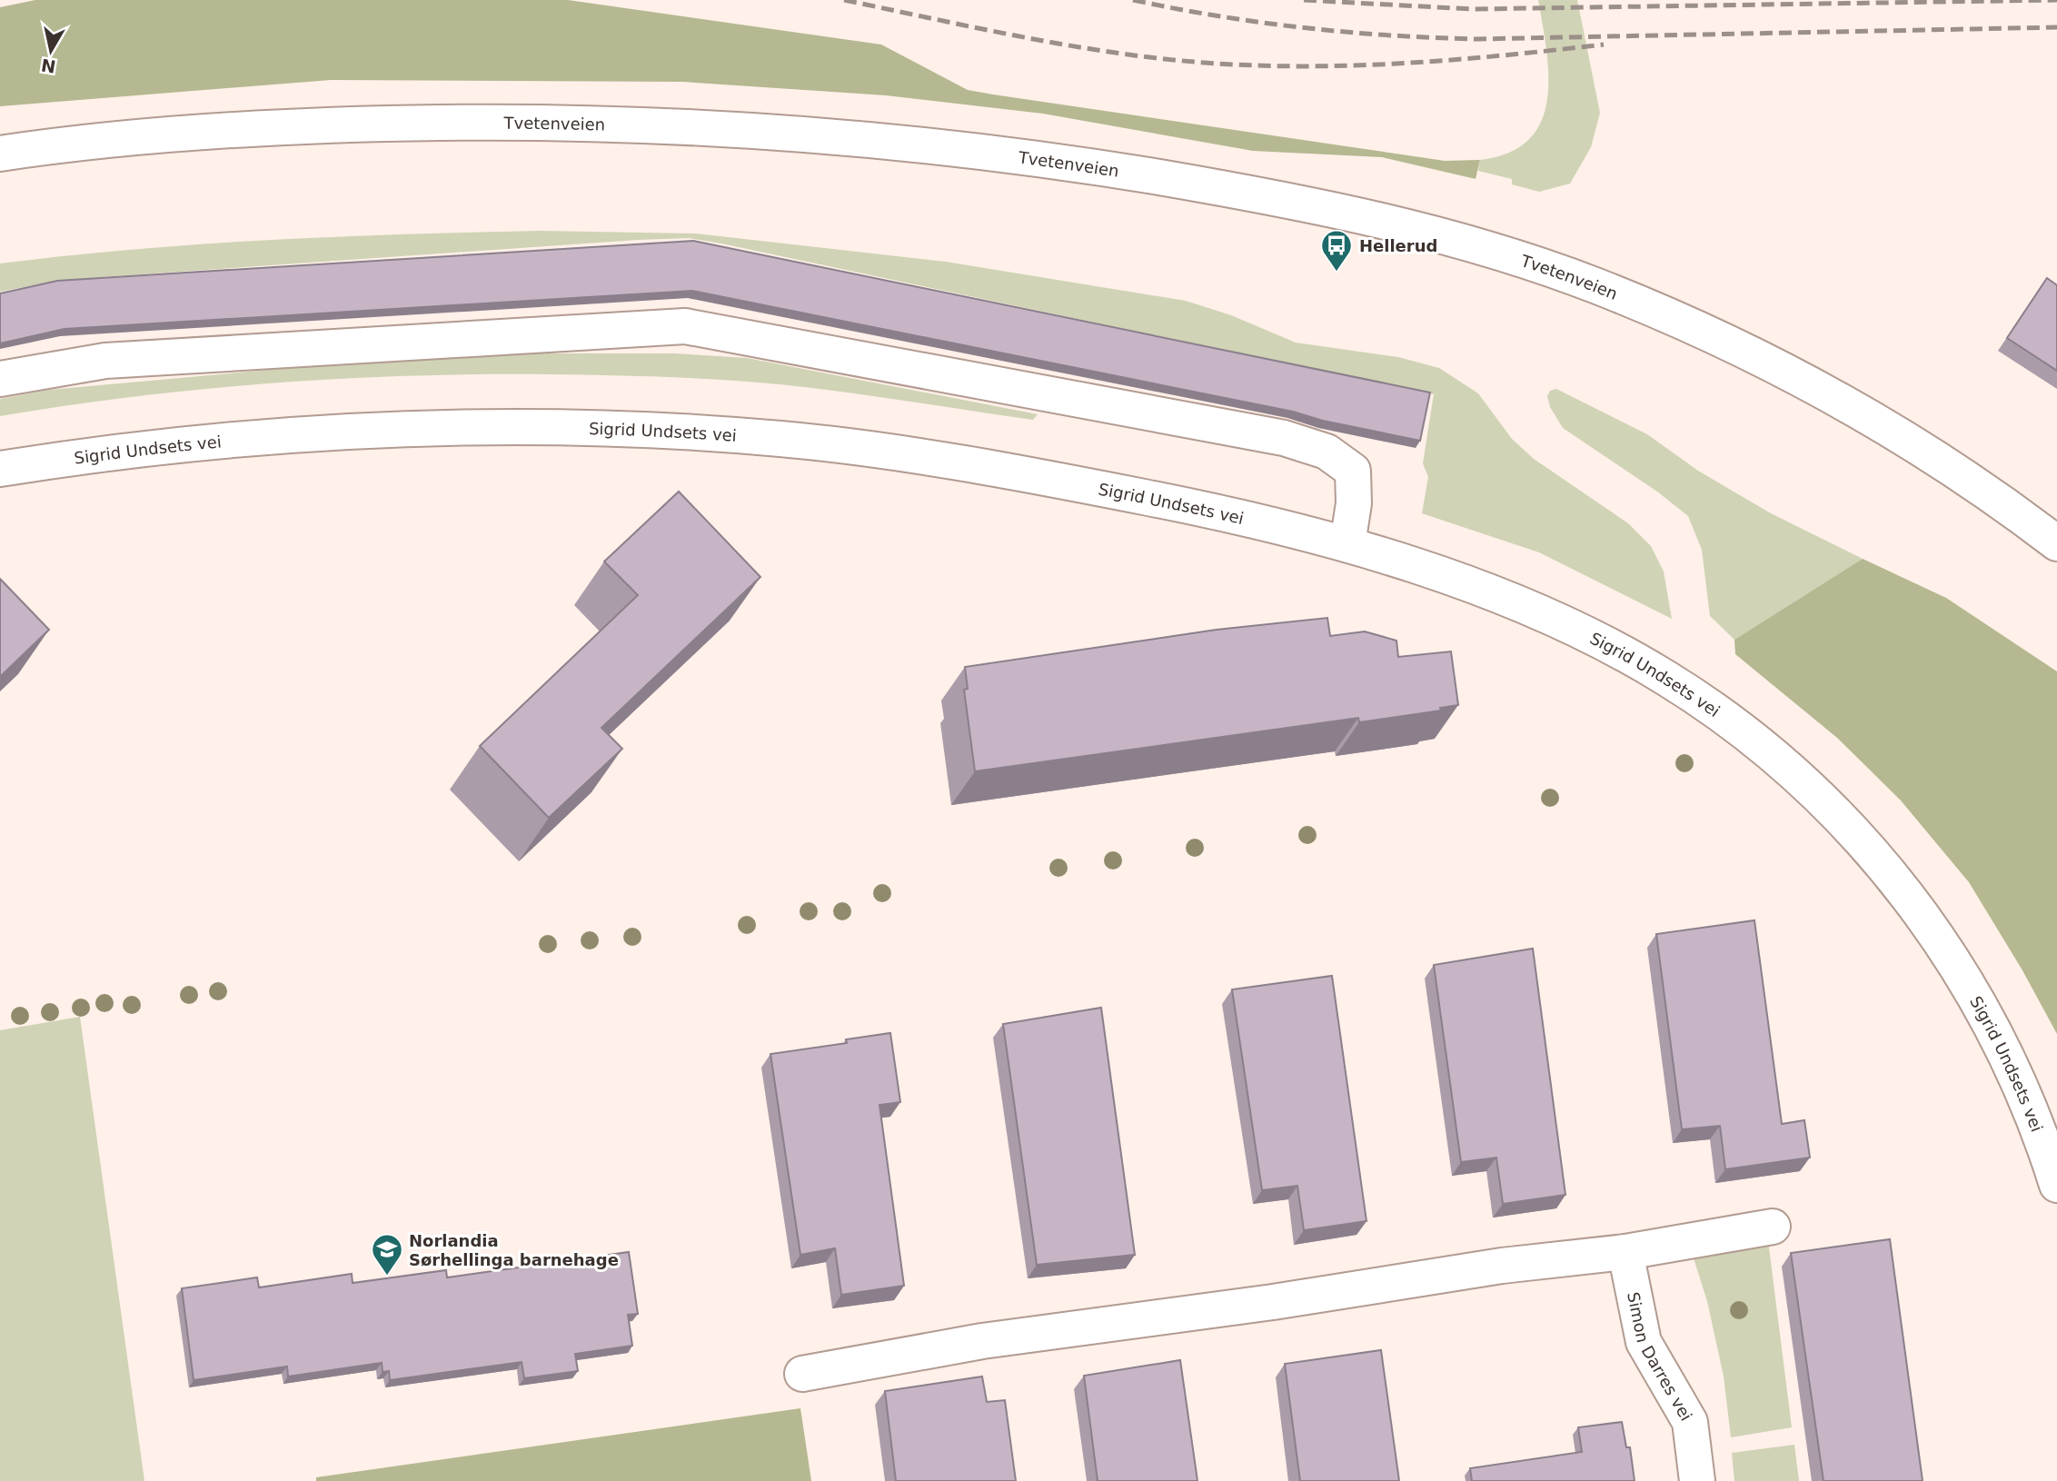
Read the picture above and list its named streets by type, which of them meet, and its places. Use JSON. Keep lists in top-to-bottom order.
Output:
{
  "streets": {
    "street": ["Tvetenveien", "Sigrid Undsets vei", "Simon Darres vei"]
  },
  "places": {
    "bus stop": ["Hellerud"],
    "school or university": ["Norlandia Sørhellinga barnehage"]
  },
  "north": "bottom"
}
